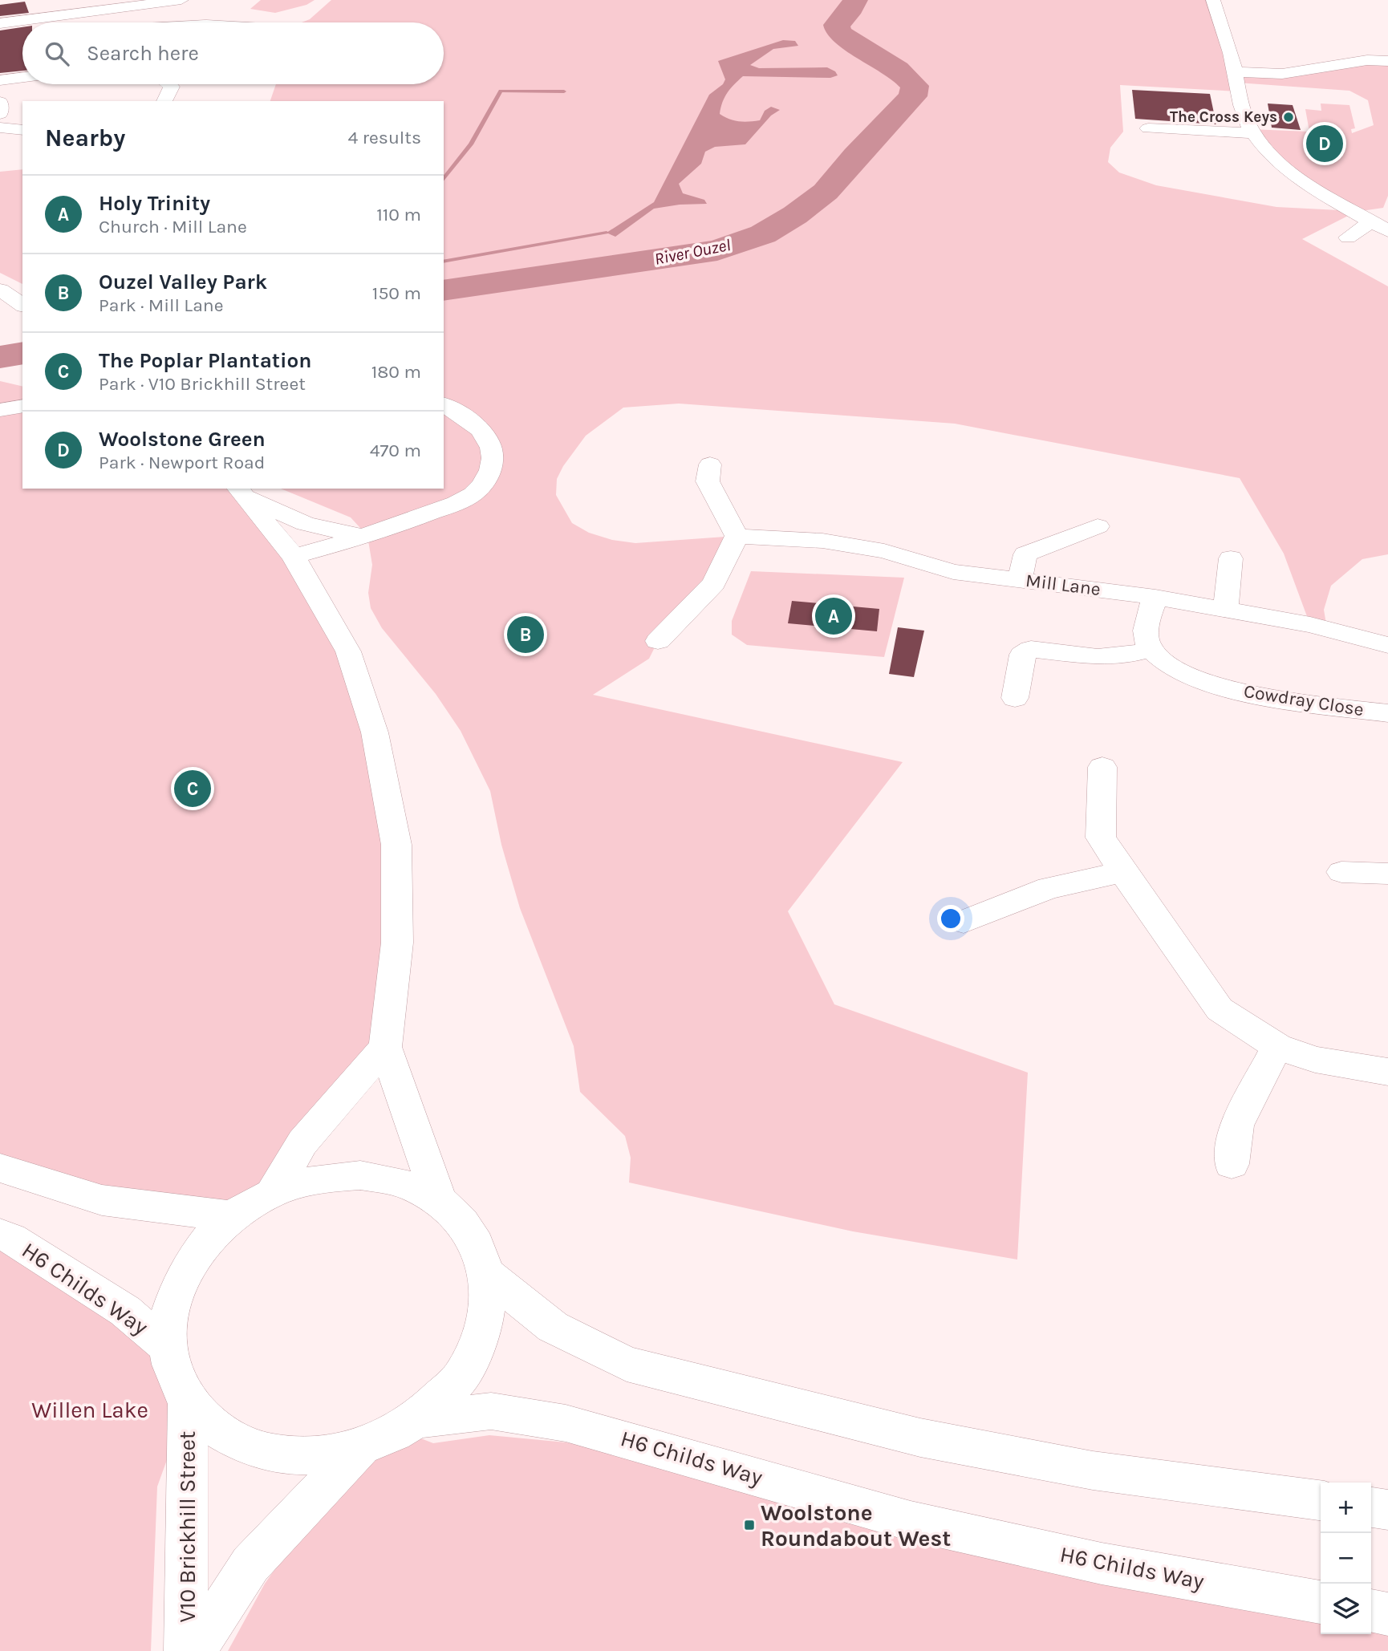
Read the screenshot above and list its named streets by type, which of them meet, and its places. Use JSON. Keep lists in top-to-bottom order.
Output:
{
  "streets": {
    "street": [
      "Mill Lane",
      "Cowdray Close",
      "H6 Childs Way",
      "V10 Brickhill Street"
    ]
  },
  "crossings": [
    ["H6 Childs Way", "V10 Brickhill Street"]
  ],
  "water": ["River Ouzel"],
  "parks": ["Willen Lake"],
  "places": {
    "other": ["The Cross Keys"],
    "transit": ["Woolstone Roundabout West"]
  },
  "page": {
    "search": "Search here",
    "heading": ["Nearby", "4 results"],
    "pins": [
      "D",
      "A",
      "B",
      "C"
    ],
    "list": [
      {
        "mark": "A",
        "name": "Holy Trinity",
        "note": "Church · Mill Lane",
        "value": "110 m"
      },
      {
        "mark": "B",
        "name": "Ouzel Valley Park",
        "note": "Park · Mill Lane",
        "value": "150 m"
      },
      {
        "mark": "C",
        "name": "The Poplar Plantation",
        "note": "Park · V10 Brickhill Street",
        "value": "180 m"
      },
      {
        "mark": "D",
        "name": "Woolstone Green",
        "note": "Park · Newport Road",
        "value": "470 m"
      }
    ],
    "map_buttons": ["+", "−"]
  }
}
